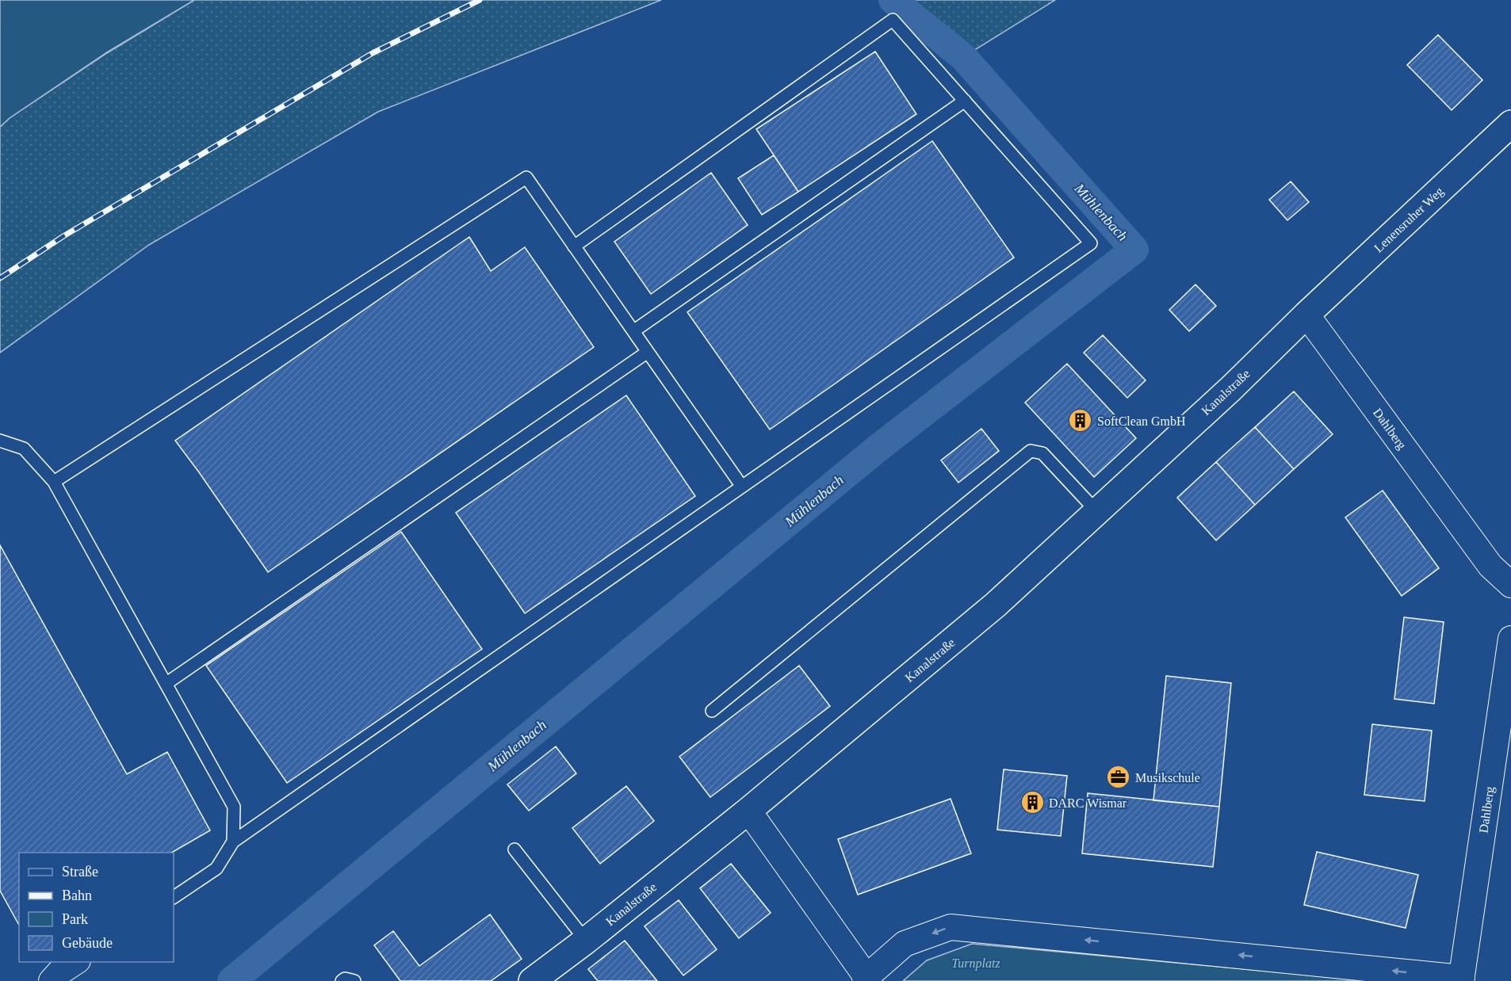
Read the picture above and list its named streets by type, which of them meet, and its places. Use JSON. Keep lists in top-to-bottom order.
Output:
{
  "streets": {
    "street": ["Lenensruher Weg", "Kanalstraße", "Dahlberg"]
  },
  "crossings": [
    ["Lenensruher Weg", "Kanalstraße"],
    ["Lenensruher Weg", "Dahlberg"],
    ["Kanalstraße", "Dahlberg"]
  ],
  "water": ["Mühlenbach"],
  "parks": ["Turnplatz"],
  "places": {
    "building": ["SoftClean GmbH", "DARC Wismar"],
    "office": ["Musikschule"]
  },
  "legend": [
    "Straße",
    "Bahn",
    "Park",
    "Gebäude"
  ]
}
